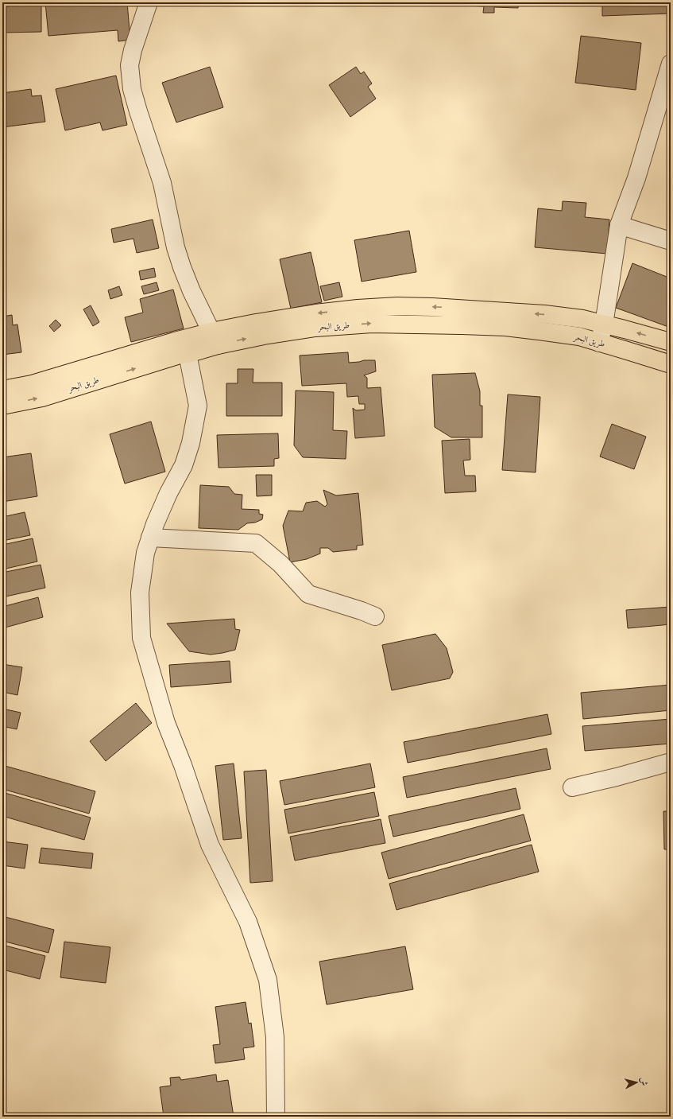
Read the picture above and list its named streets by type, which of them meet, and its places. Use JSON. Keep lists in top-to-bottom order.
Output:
{
  "streets": {
    "highway": ["طريق البحر"]
  },
  "north": "right"
}
